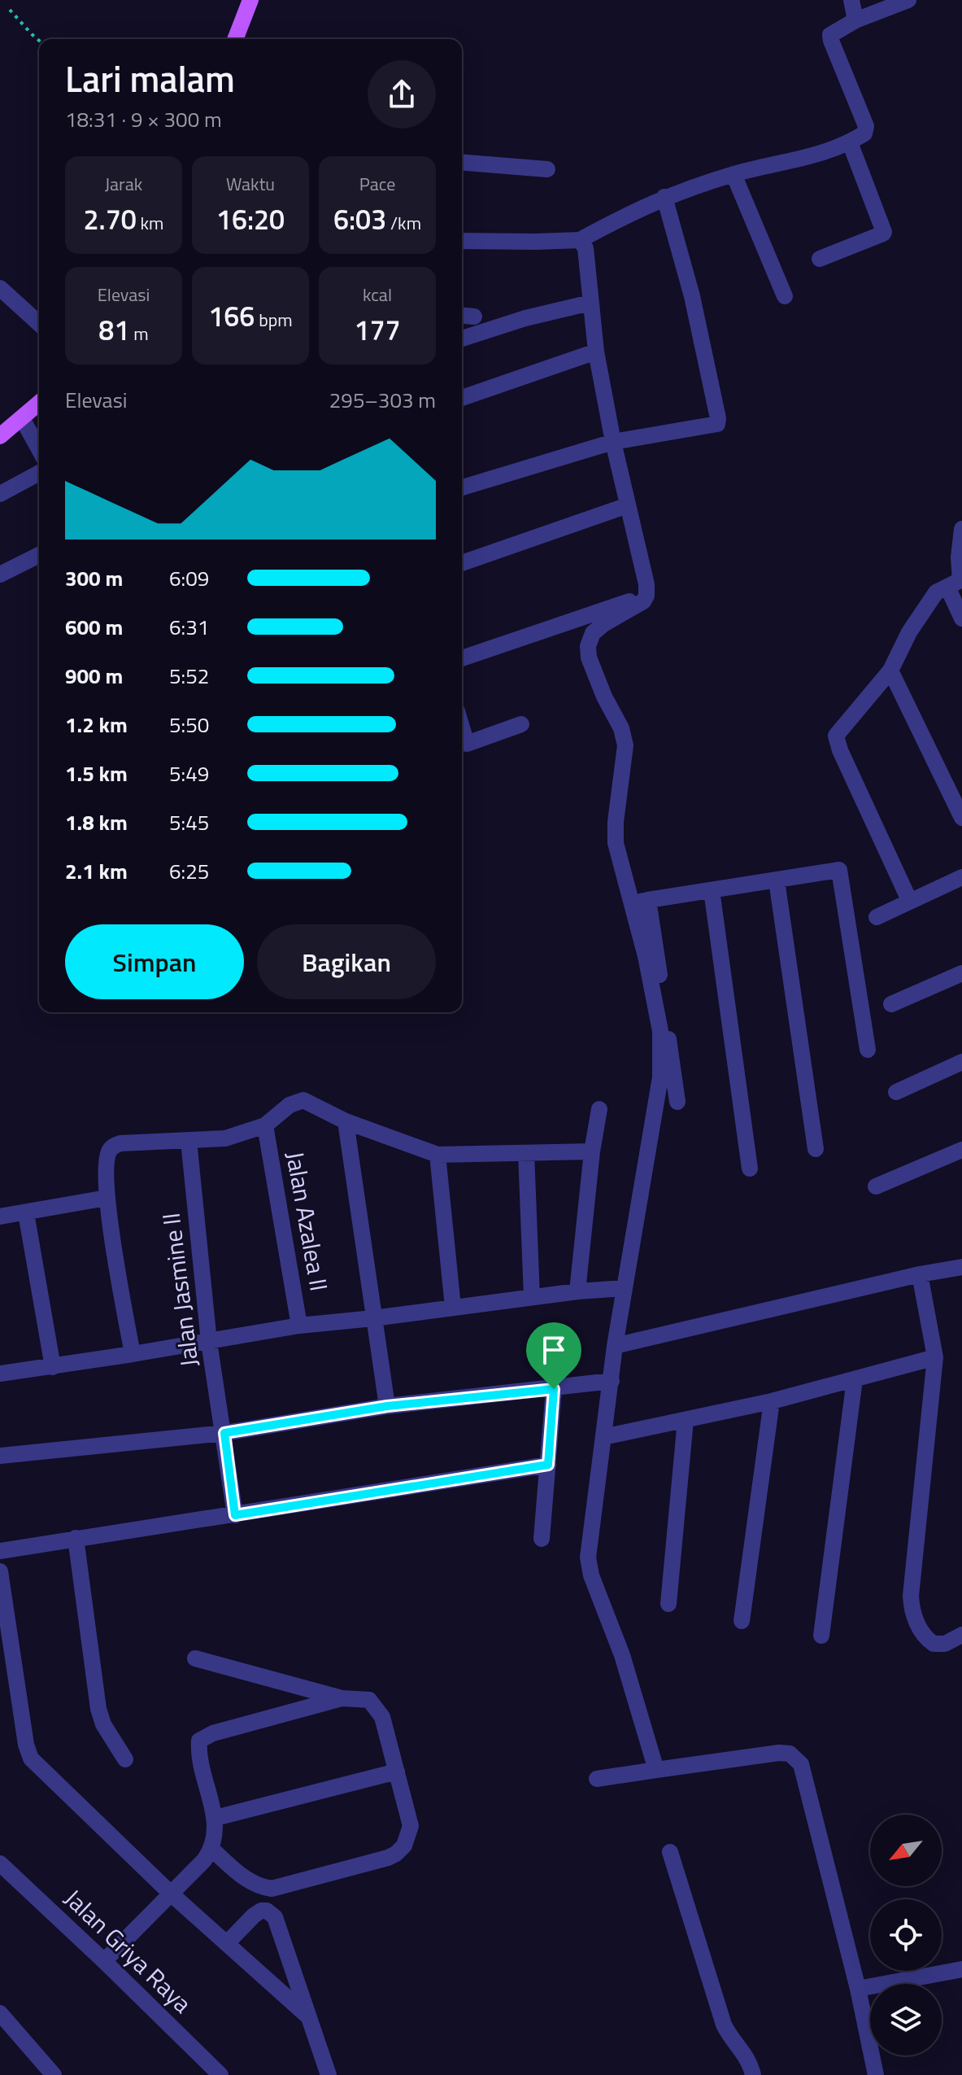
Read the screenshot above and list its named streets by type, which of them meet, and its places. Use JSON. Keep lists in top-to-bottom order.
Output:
{
  "streets": {
    "street": ["Jalan Azalea II", "Jalan Jasmine II", "Jalan Griya Raya"]
  },
  "north": "bottom left",
  "page": {
    "heading": ["Lari malam", "18:31 · 9 × 300 m"],
    "stats": [
      ["Jarak", "2.70 km"],
      ["Waktu", "16:20"],
      ["Pace", "6:03 /km"],
      ["Elevasi", "81 m"],
      ["166 bpm"],
      ["kcal", "177"]
    ],
    "chart": ["Elevasi", "295–303 m"],
    "list": [
      {
        "name": "300 m",
        "note": "6:09"
      },
      {
        "name": "600 m",
        "note": "6:31"
      },
      {
        "name": "900 m",
        "note": "5:52"
      },
      {
        "name": "1.2 km",
        "note": "5:50"
      },
      {
        "name": "1.5 km",
        "note": "5:49"
      },
      {
        "name": "1.8 km",
        "note": "5:45"
      },
      {
        "name": "2.1 km",
        "note": "6:25"
      }
    ],
    "buttons": ["Simpan", "Bagikan"]
  }
}
